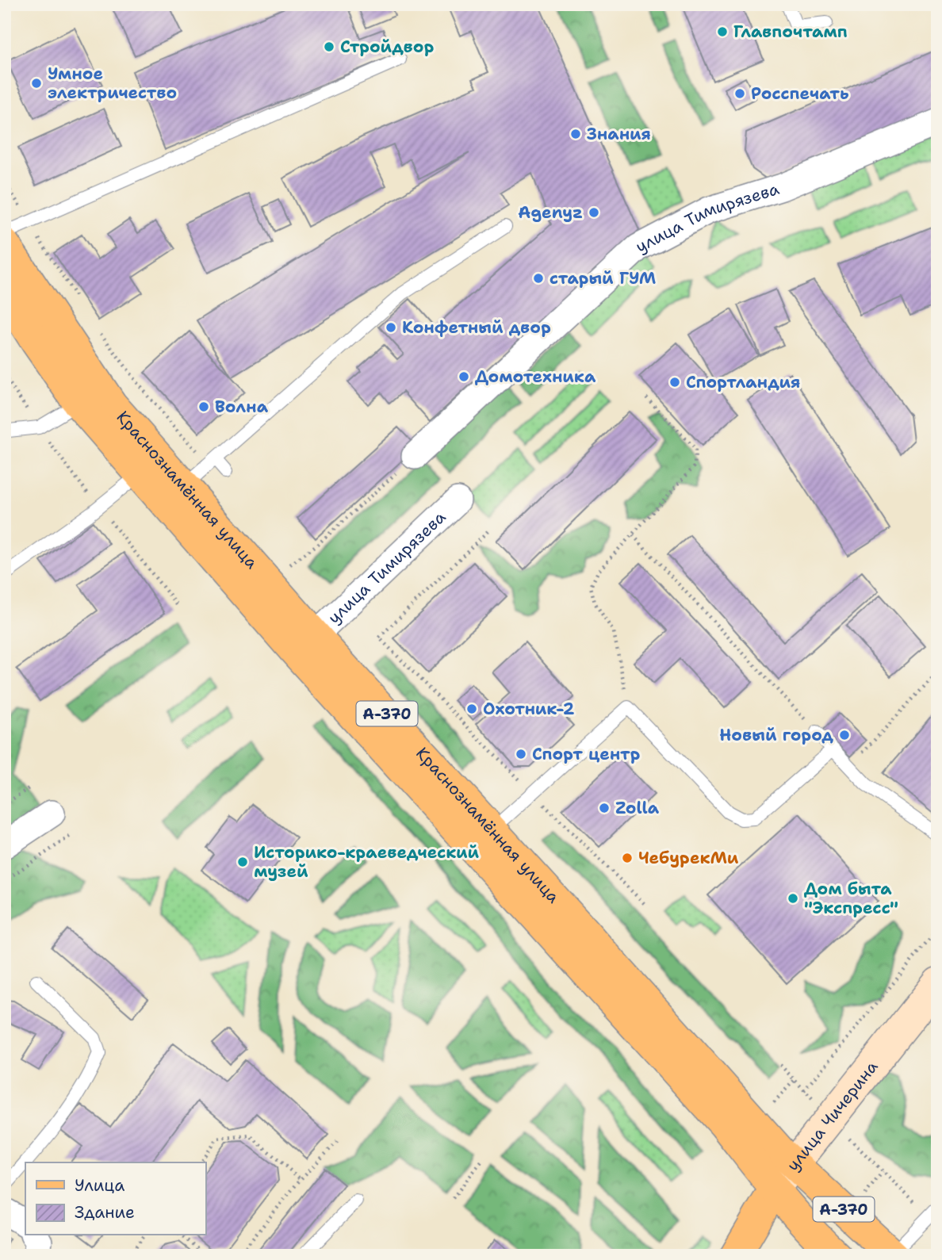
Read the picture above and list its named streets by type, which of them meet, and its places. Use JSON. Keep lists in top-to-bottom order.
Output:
{
  "streets": {
    "main road": ["Краснознамённая улица", "А-370", "улица Чичерина"],
    "street": ["улица Тимирязева"]
  },
  "crossings": [
    ["улица Тимирязева", "Краснознамённая улица"],
    ["Краснознамённая улица", "улица Чичерина"]
  ],
  "places": [
    "Главпочтамп",
    "Стройдвор",
    "Умное электричество",
    "Росспечать",
    "Знания",
    "Agenyz",
    "старый ГУМ",
    "Конфетный двор",
    "Домотехника",
    "Спортландия",
    "Волна",
    "Охотник-2",
    "Новый город",
    "Спорт центр",
    "Zolla",
    "ЧебурекМи",
    "Историко-краеведческий музей",
    "Дом быта \"Экспресс\""
  ],
  "legend": ["Улица", "Здание"]
}
